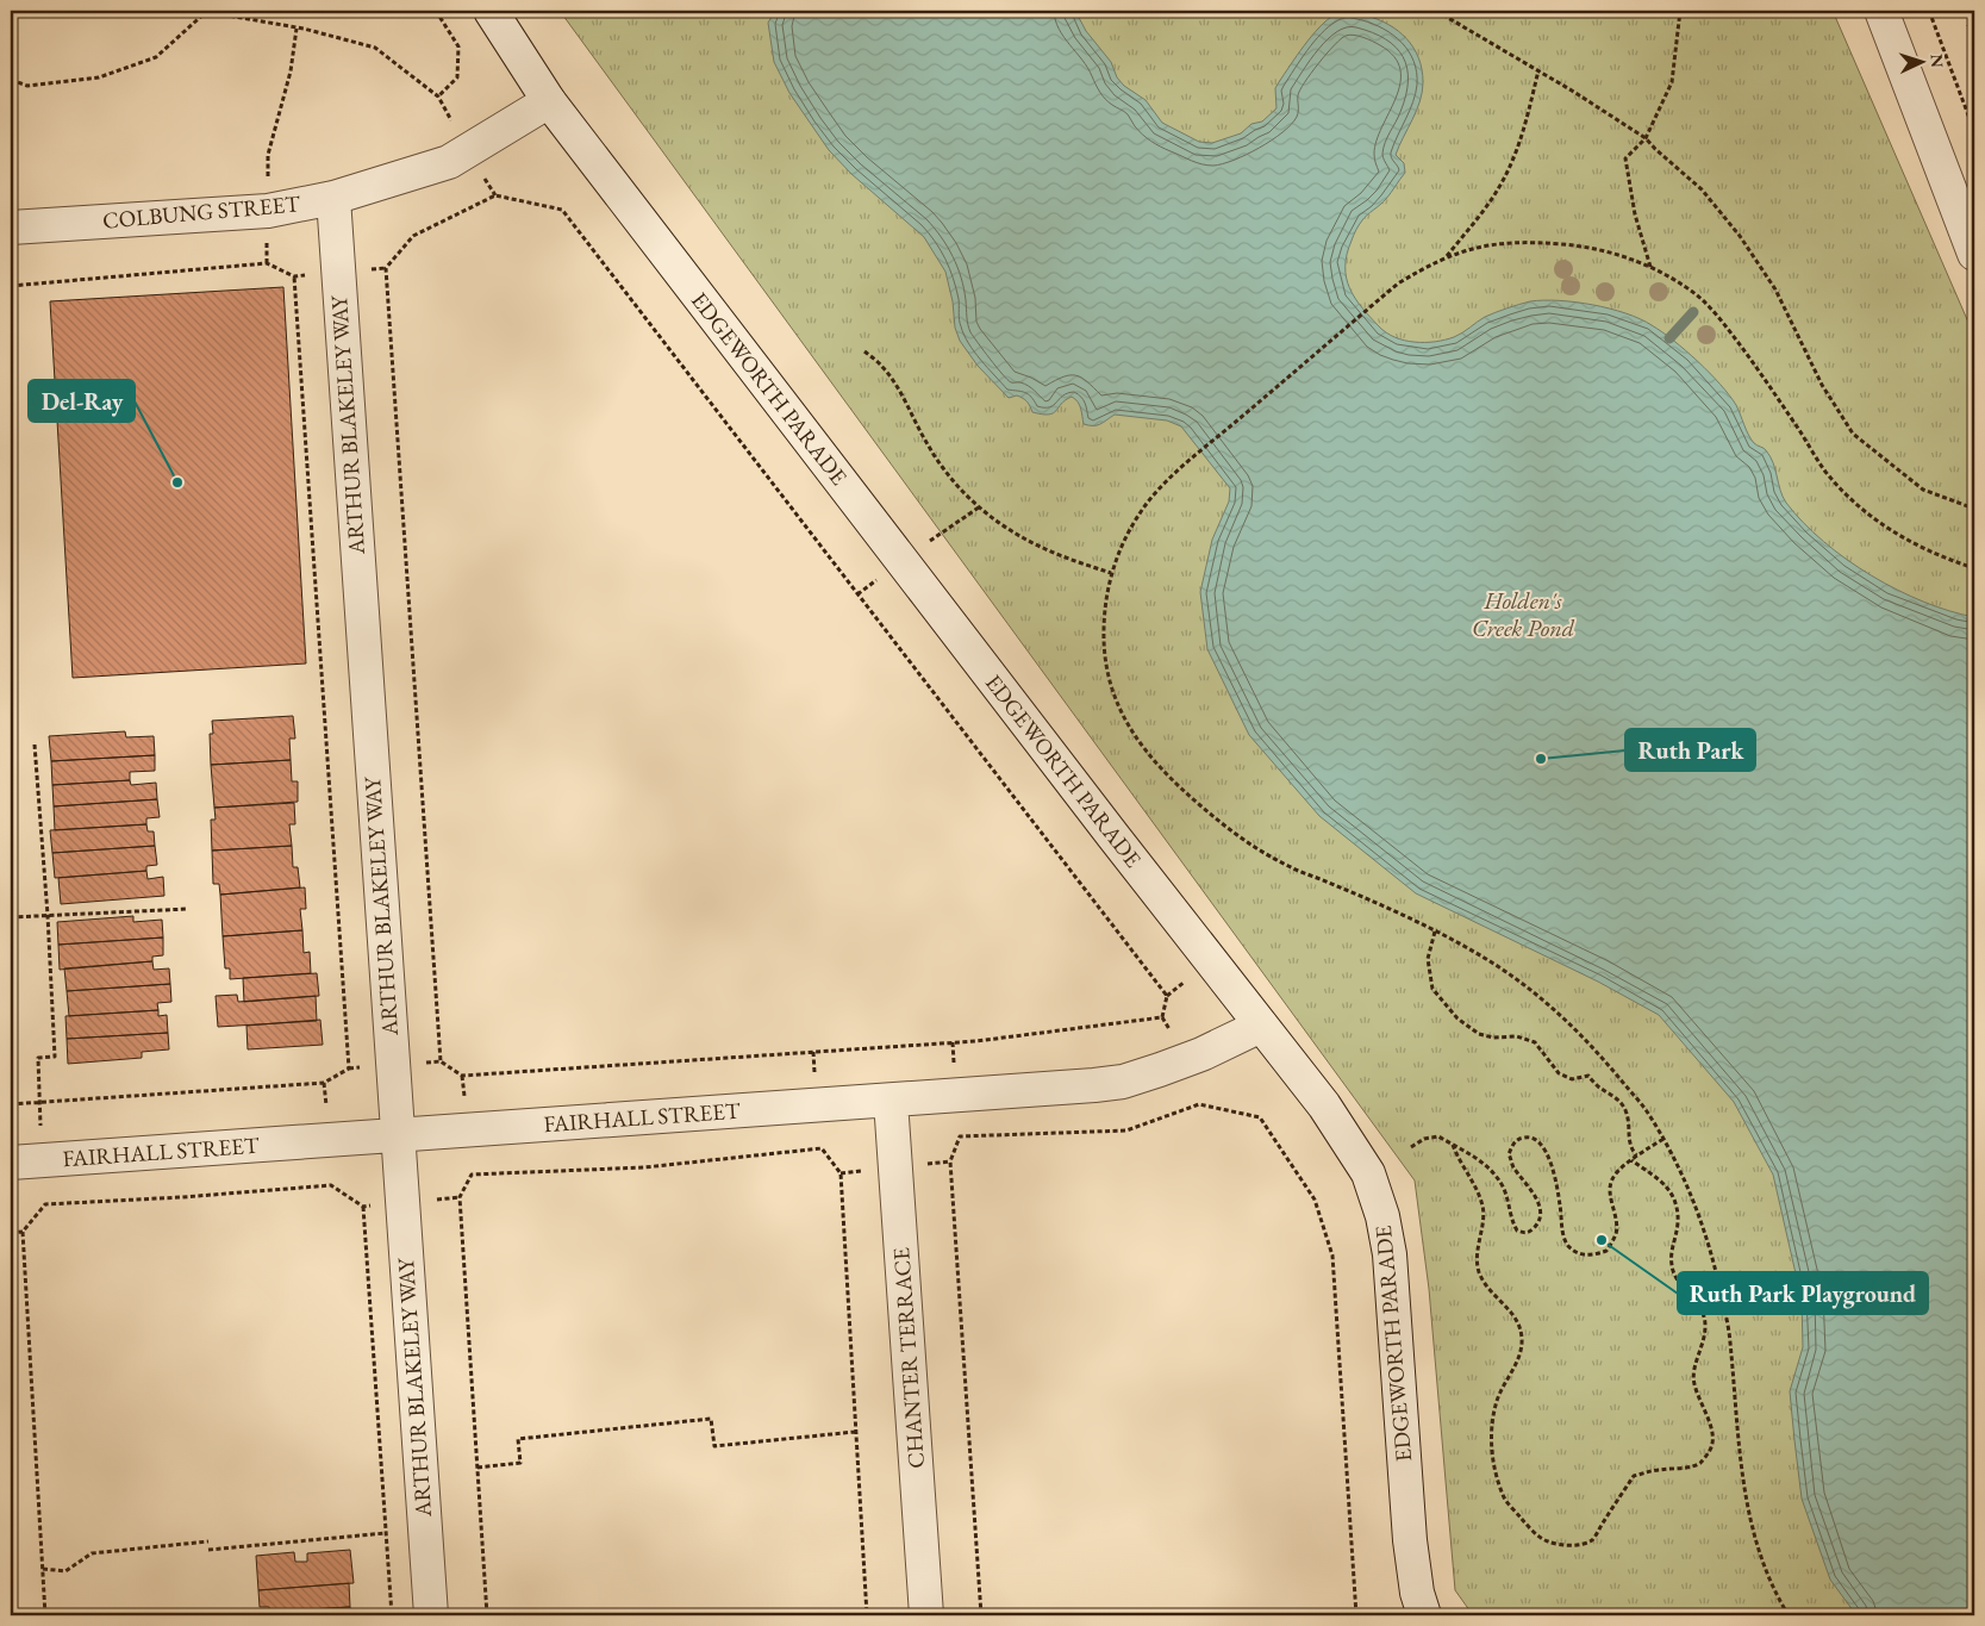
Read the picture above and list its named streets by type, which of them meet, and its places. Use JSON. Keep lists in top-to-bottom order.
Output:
{
  "streets": {
    "street": [
      "COLBUNG STREET",
      "EDGEWORTH PARADE",
      "ARTHUR BLAKELEY WAY",
      "FAIRHALL STREET",
      "CHANTER TERRACE"
    ]
  },
  "crossings": [
    ["COLBUNG STREET", "EDGEWORTH PARADE"],
    ["COLBUNG STREET", "ARTHUR BLAKELEY WAY"],
    ["EDGEWORTH PARADE", "FAIRHALL STREET"],
    ["ARTHUR BLAKELEY WAY", "FAIRHALL STREET"],
    ["FAIRHALL STREET", "CHANTER TERRACE"]
  ],
  "water": ["Holden's Creek Pond"],
  "places": ["Del-Ray", "Ruth Park", "Ruth Park Playground"],
  "north": "right"
}
